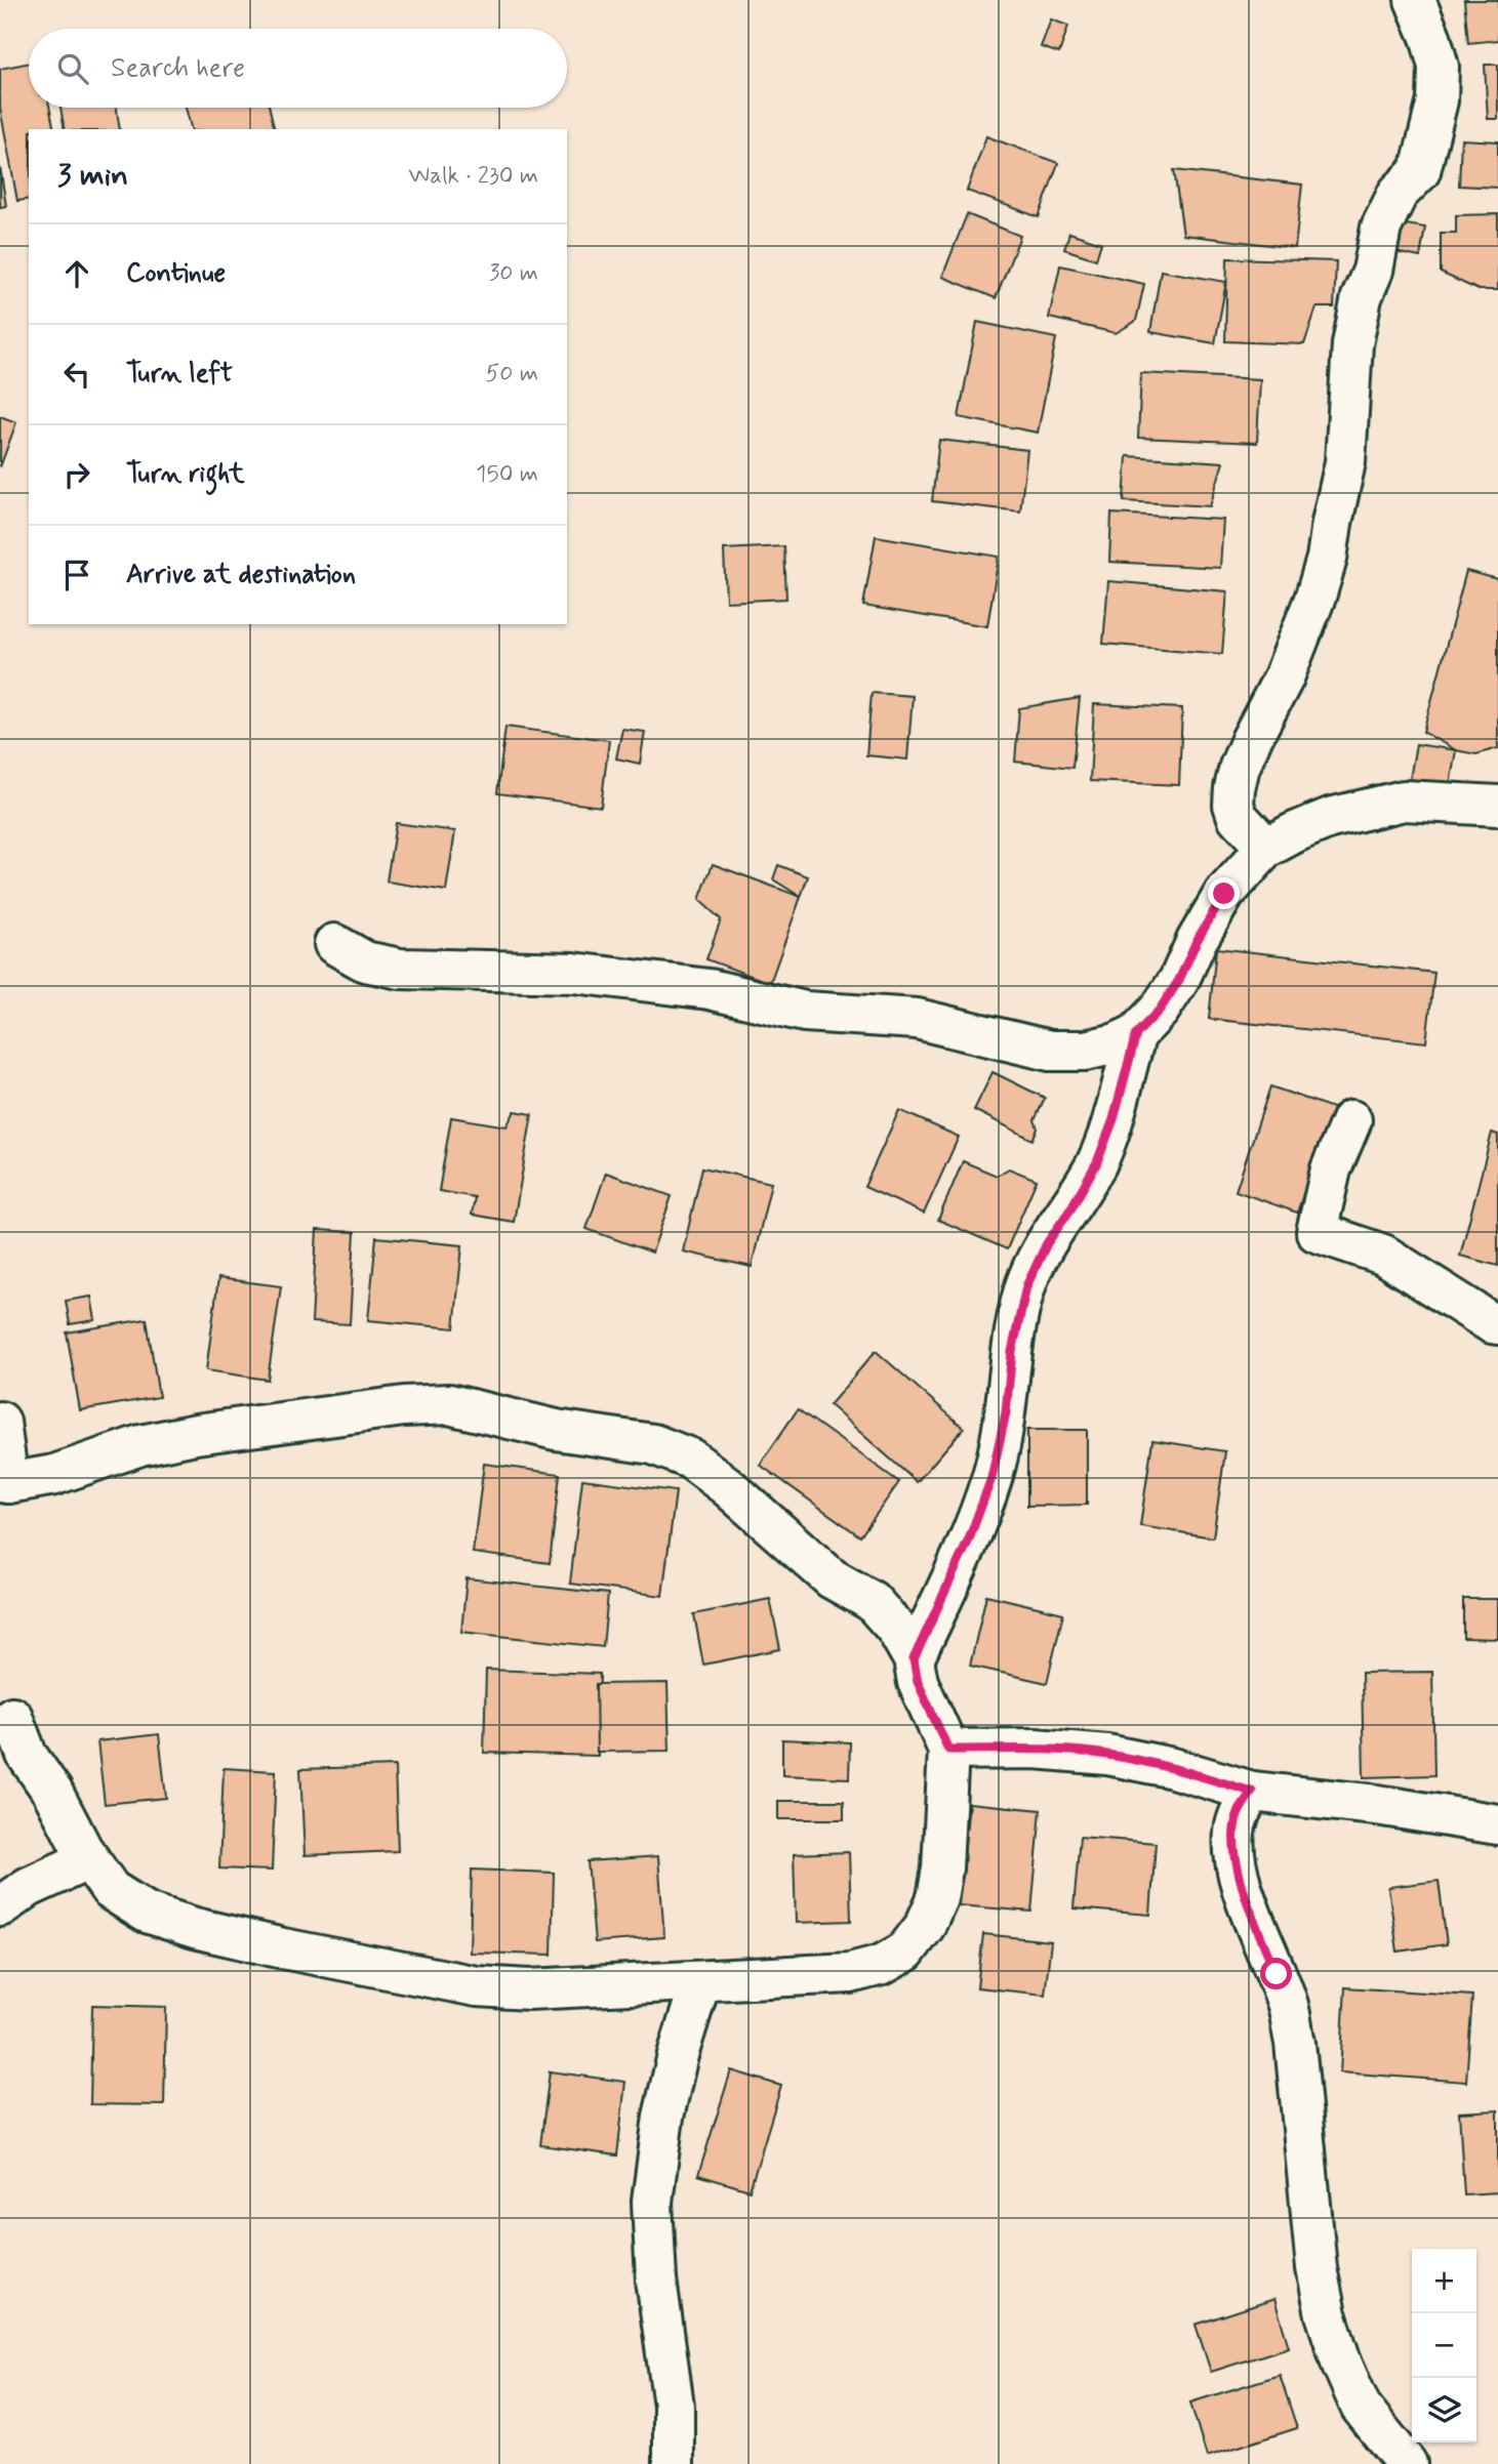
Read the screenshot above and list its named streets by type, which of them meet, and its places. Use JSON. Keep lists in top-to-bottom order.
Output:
{
  "page": {
    "search": "Search here",
    "heading": ["3 min", "Walk · 230 m"],
    "list": [
      ["Continue", "30 m"],
      ["Turn left", "50 m"],
      ["Turn right", "150 m"],
      "Arrive at destination"
    ],
    "map_buttons": ["+", "−"]
  }
}
